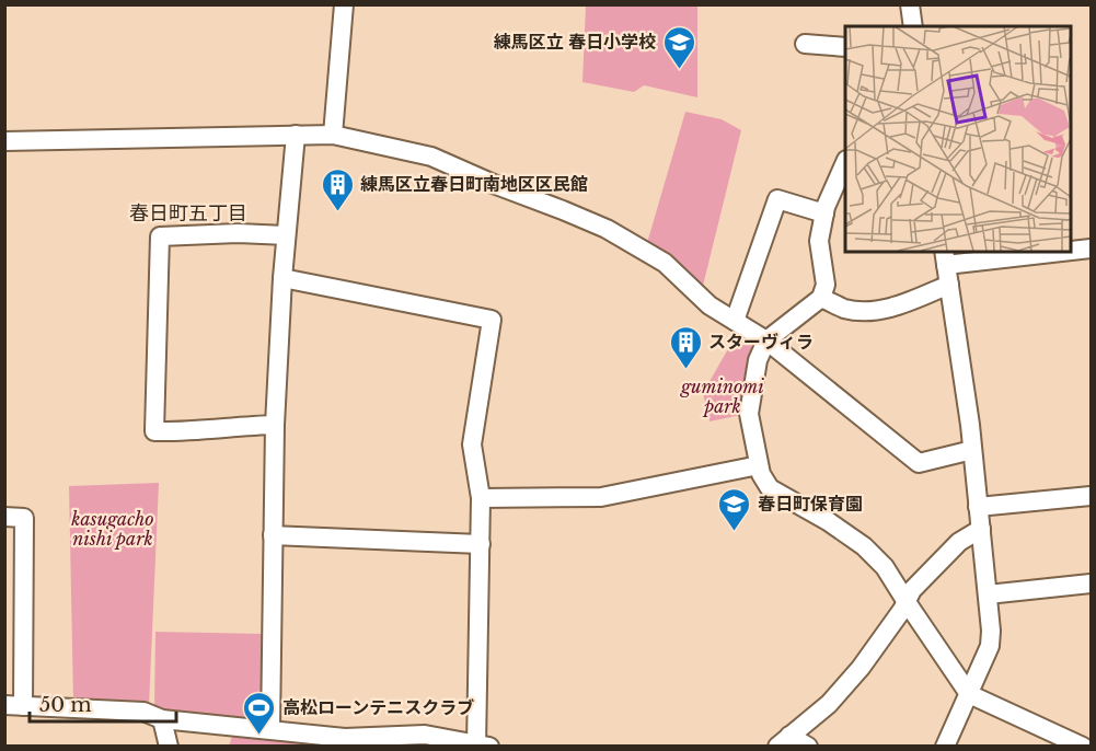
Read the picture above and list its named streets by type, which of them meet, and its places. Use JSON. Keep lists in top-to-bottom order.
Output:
{
  "districts": ["春日町五丁目"],
  "parks": ["guminomi park", "kasugacho nishi park"],
  "places": {
    "school or university": ["練馬区立 春日小学校", "春日町保育園"],
    "building": ["練馬区立春日町南地区区民館", "スターヴィラ"],
    "sports": ["高松ローンテニスクラブ"]
  },
  "scale_bar": "50 m"
}
